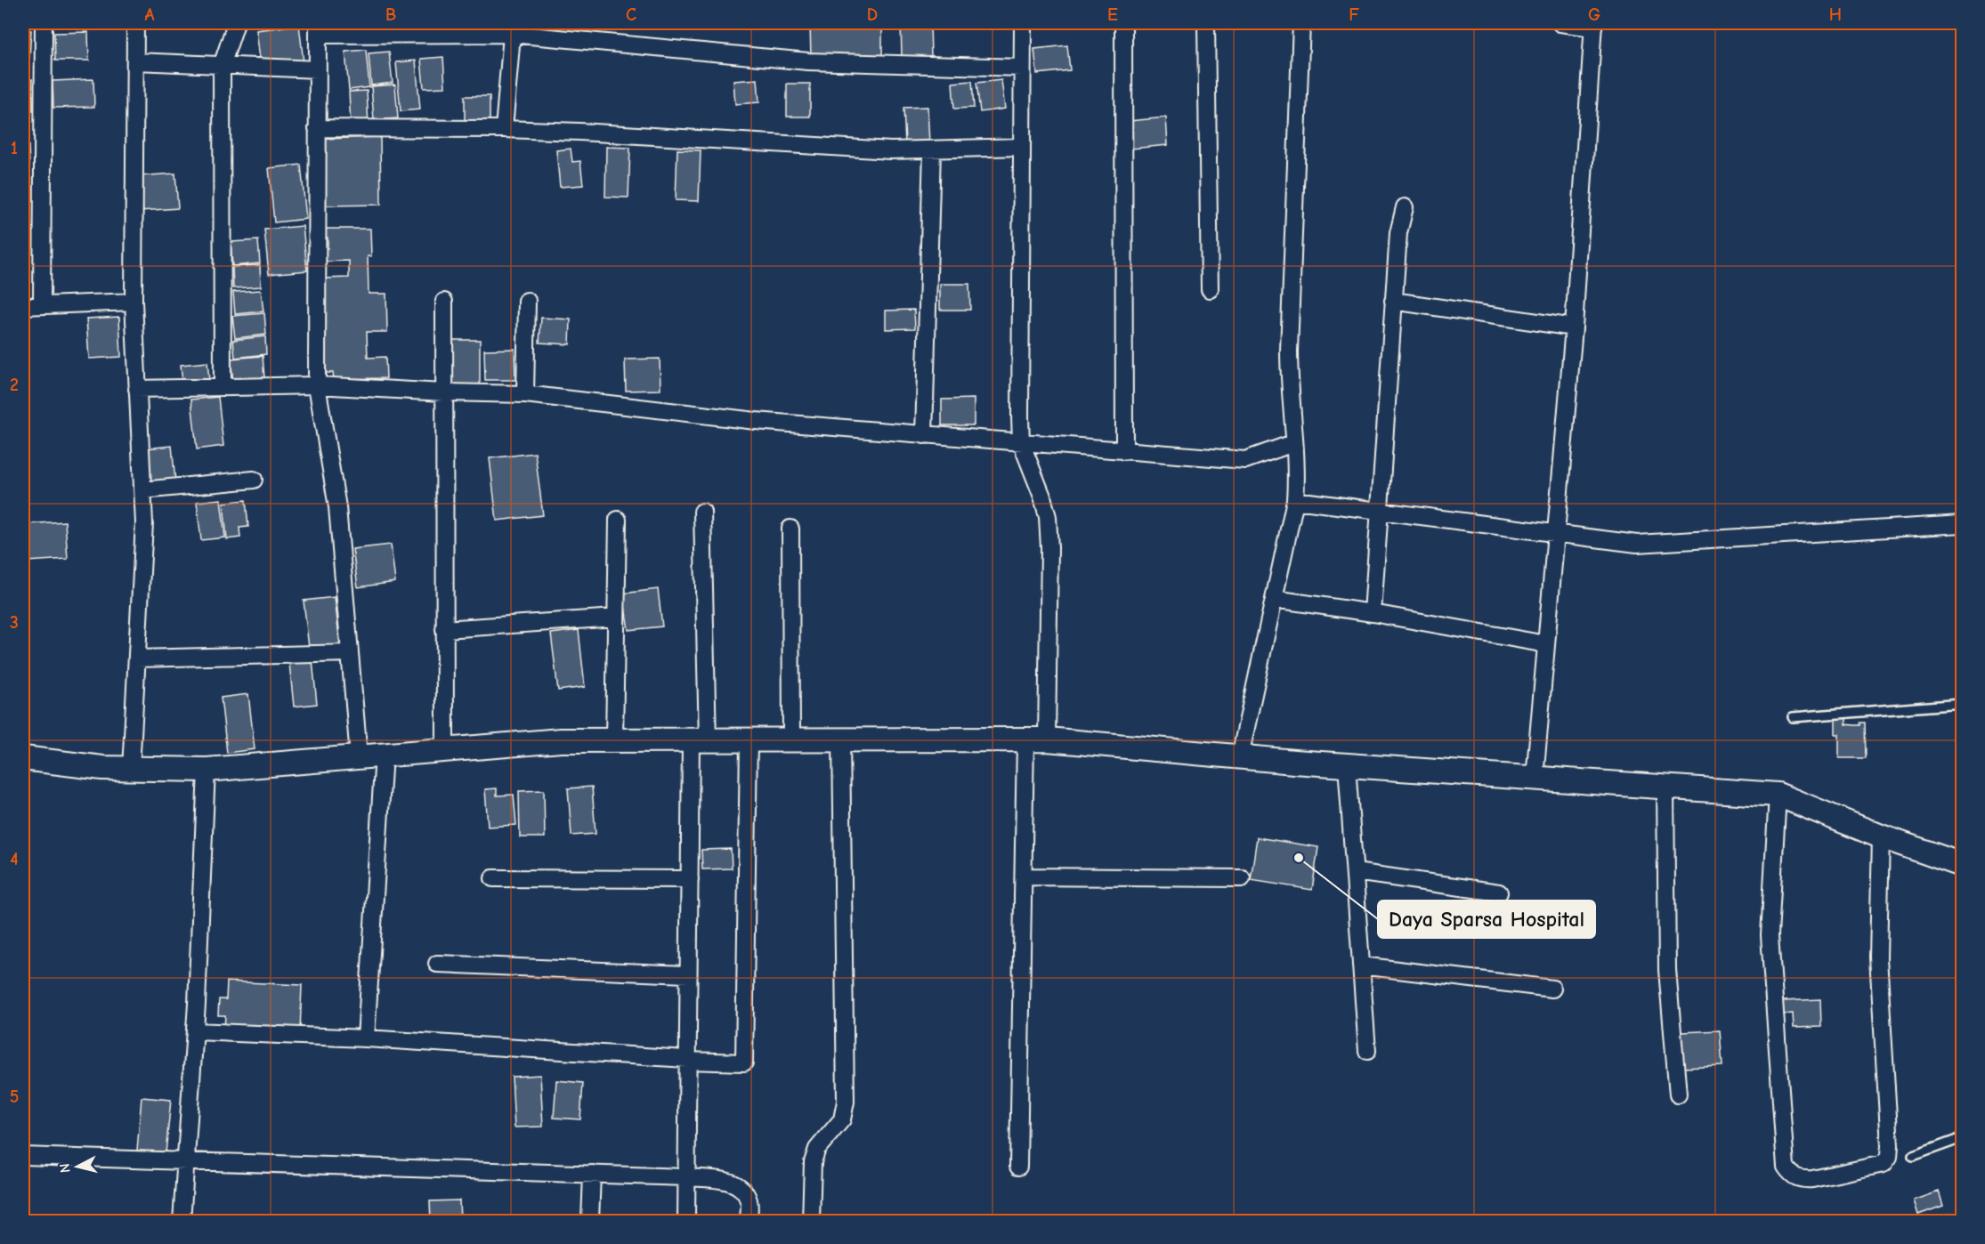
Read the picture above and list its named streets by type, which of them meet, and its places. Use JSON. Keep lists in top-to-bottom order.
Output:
{
  "places": ["Daya Sparsa Hospital"],
  "north": "left",
  "grid": {
    "columns": [
      "A",
      "B",
      "C",
      "D",
      "E",
      "F",
      "G",
      "H"
    ],
    "rows": [
      "1",
      "2",
      "3",
      "4",
      "5"
    ]
  }
}
